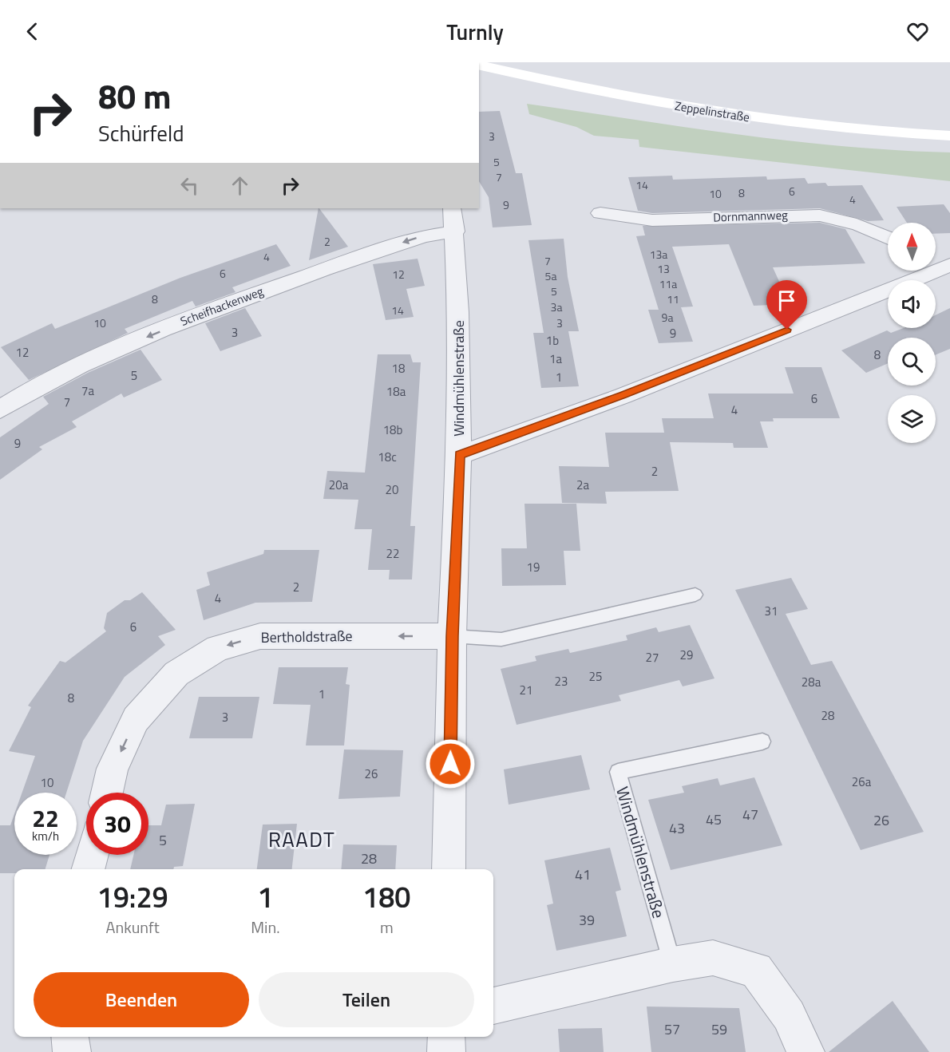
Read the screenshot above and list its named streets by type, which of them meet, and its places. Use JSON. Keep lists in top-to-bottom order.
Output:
{
  "streets": {
    "main road": ["Zeppelinstraße"],
    "street": [
      "Dornmannweg",
      "Scheifhackenweg",
      "Windmühlenstraße",
      "Bertholdstraße"
    ]
  },
  "crossings": [
    ["Scheifhackenweg", "Windmühlenstraße"],
    ["Windmühlenstraße", "Bertholdstraße"]
  ],
  "one_way": ["Scheifhackenweg", "Bertholdstraße"],
  "districts": ["RAADT"],
  "house_numbers": [
    "3",
    "5",
    "7",
    "14",
    "6",
    "8",
    "10",
    "4",
    "9",
    "2",
    "13a",
    "4",
    "7",
    "13",
    "6",
    "12",
    "5a",
    "11a",
    "5",
    "8",
    "11",
    "3a",
    "14",
    "9a",
    "10",
    "3",
    "3",
    "9",
    "1b",
    "12",
    "8",
    "1a",
    "18",
    "5",
    "1",
    "7a",
    "18a",
    "6",
    "7",
    "4",
    "18b",
    "9",
    "18c",
    "2",
    "20a",
    "2a",
    "20",
    "22",
    "19",
    "2",
    "4",
    "31",
    "6",
    "29",
    "27",
    "25",
    "23",
    "28a",
    "21",
    "1",
    "8",
    "28",
    "3",
    "26",
    "26a",
    "10",
    "47",
    "45",
    "26",
    "43",
    "5",
    "28",
    "41",
    "39",
    "57",
    "59"
  ],
  "north": "top",
  "page": {
    "header": "Turnly",
    "turn": ["80 m", "Schürfeld"],
    "speed": "22 km/h",
    "limit": "30",
    "eta": [
      "19:29",
      "Ankunft",
      "1",
      "Min.",
      "180",
      "m"
    ],
    "buttons": ["Beenden", "Teilen"]
  }
}
